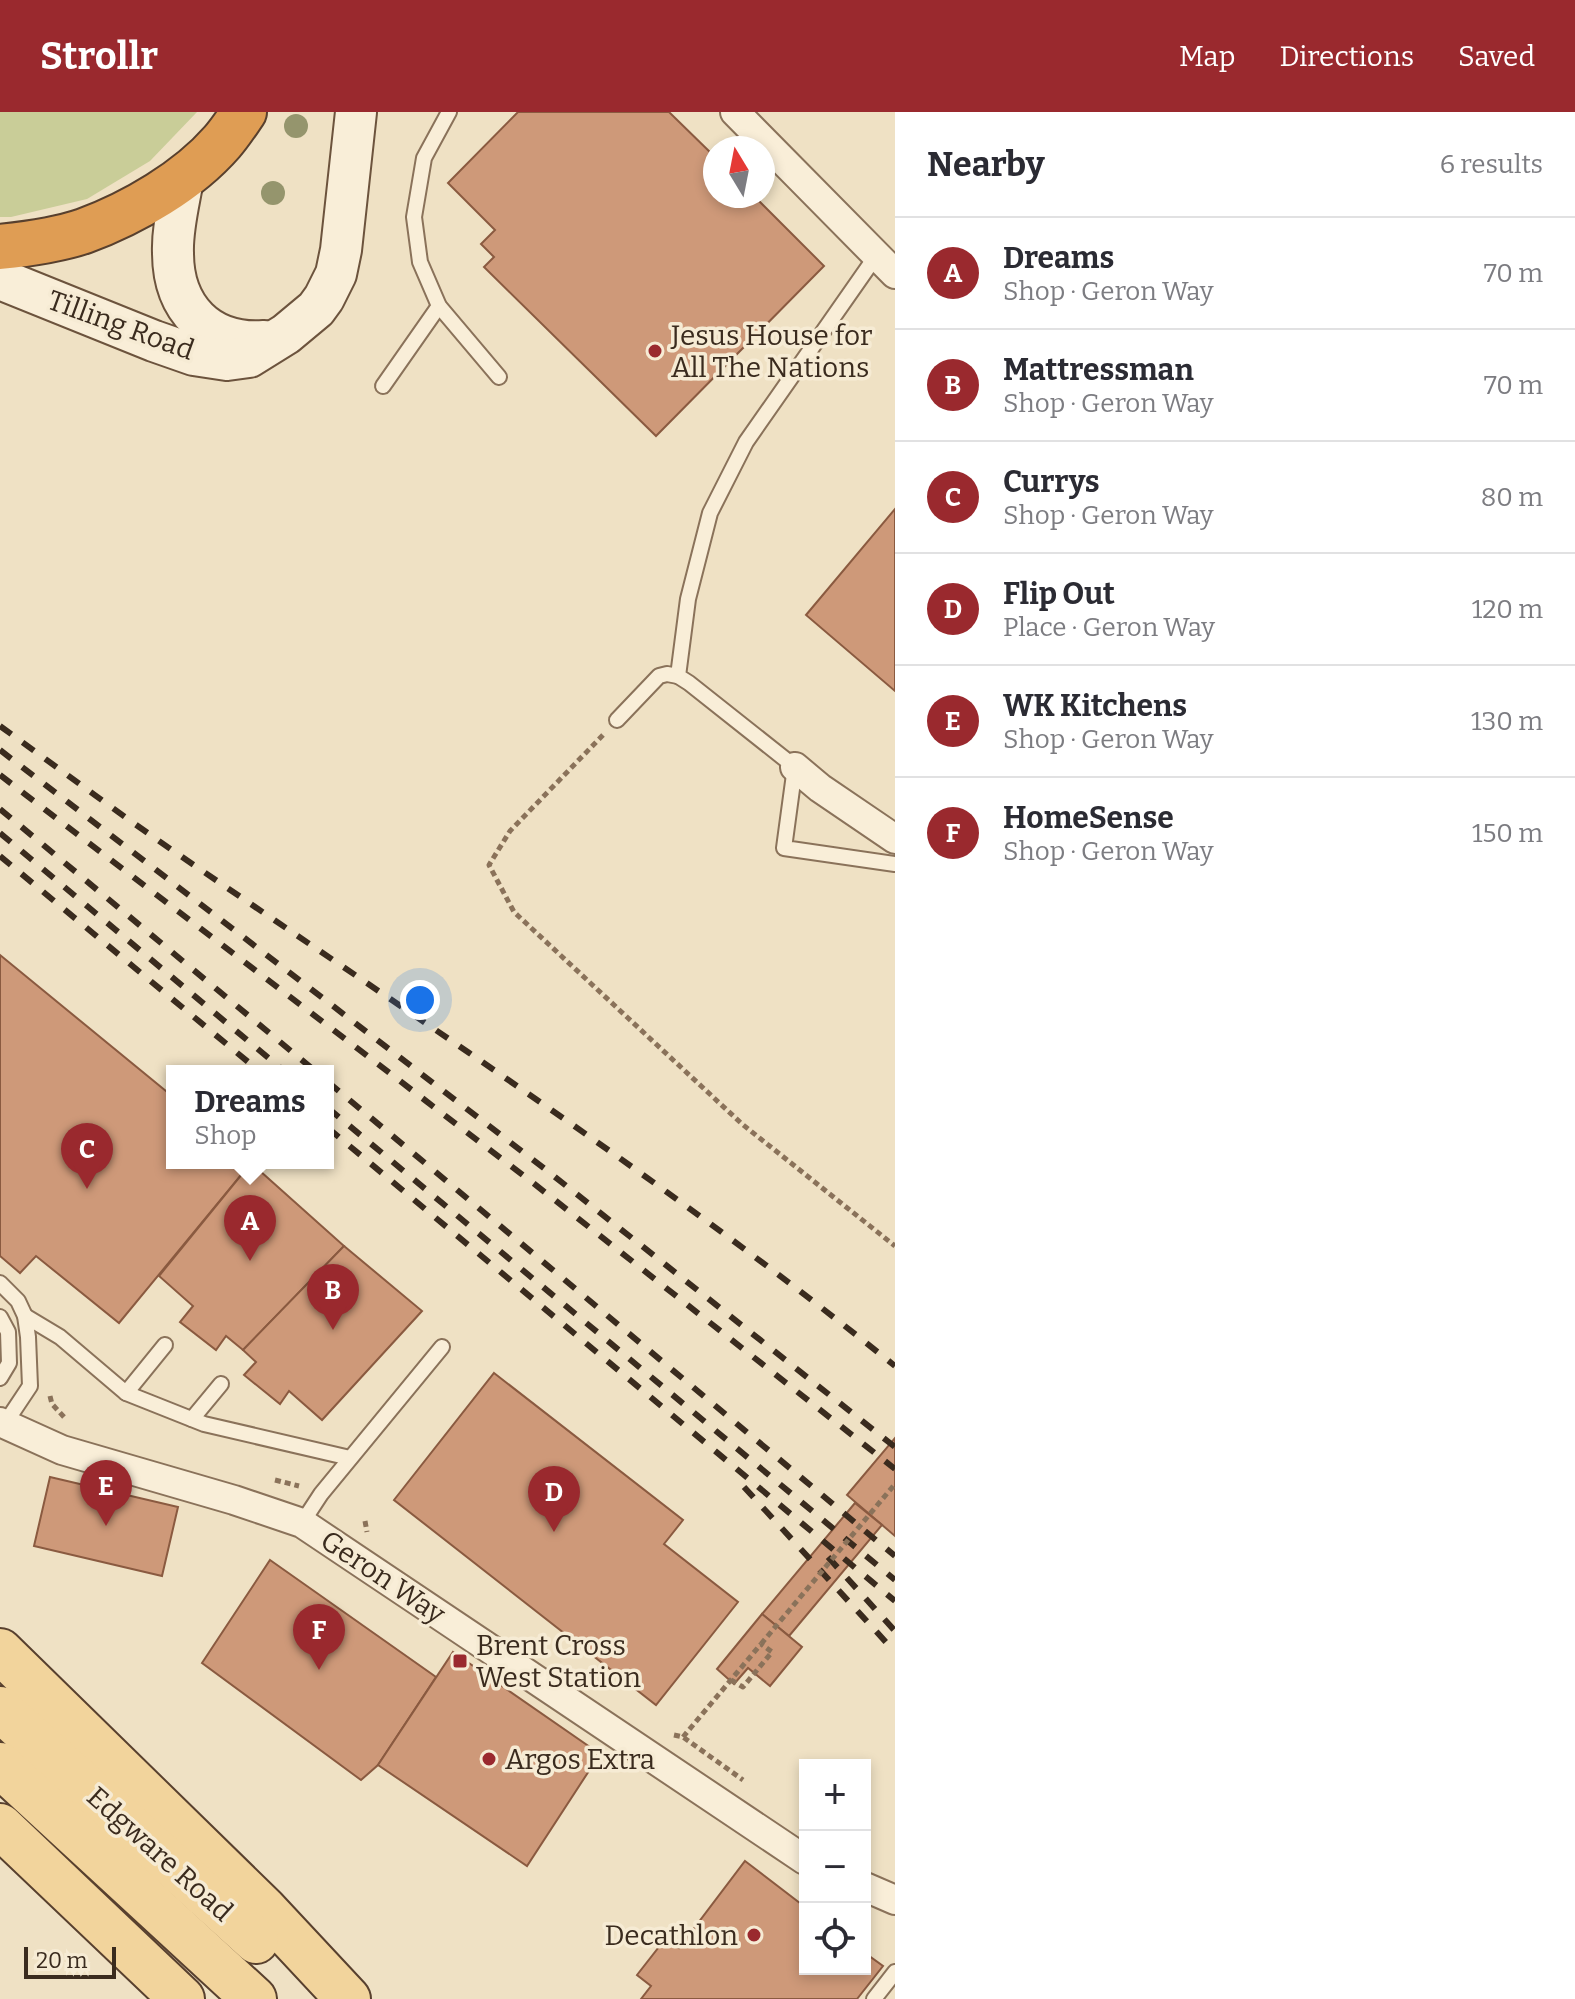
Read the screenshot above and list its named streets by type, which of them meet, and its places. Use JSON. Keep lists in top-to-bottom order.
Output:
{
  "streets": {
    "main road": ["Edgware Road"],
    "street": ["Tilling Road", "Geron Way"]
  },
  "places": {
    "other": ["Jesus House for All The Nations", "Argos Extra", "Decathlon"],
    "transit": ["Brent Cross West Station"]
  },
  "scale_bar": "20 m",
  "north": "top",
  "page": {
    "header": "Strollr",
    "nav": ["Map", "Directions", "Saved"],
    "heading": ["Nearby", "6 results"],
    "list": [
      {
        "mark": "A",
        "name": "Dreams",
        "note": "Shop · Geron Way",
        "value": "70 m"
      },
      {
        "mark": "B",
        "name": "Mattressman",
        "note": "Shop · Geron Way",
        "value": "70 m"
      },
      {
        "mark": "C",
        "name": "Currys",
        "note": "Shop · Geron Way",
        "value": "80 m"
      },
      {
        "mark": "D",
        "name": "Flip Out",
        "note": "Place · Geron Way",
        "value": "120 m"
      },
      {
        "mark": "E",
        "name": "WK Kitchens",
        "note": "Shop · Geron Way",
        "value": "130 m"
      },
      {
        "mark": "F",
        "name": "HomeSense",
        "note": "Shop · Geron Way",
        "value": "150 m"
      }
    ],
    "popup": ["Dreams", "Shop"],
    "pins": [
      "C",
      "A",
      "B",
      "E",
      "D",
      "F"
    ],
    "map_buttons": ["+", "−"],
    "scale": "20 m"
  }
}
